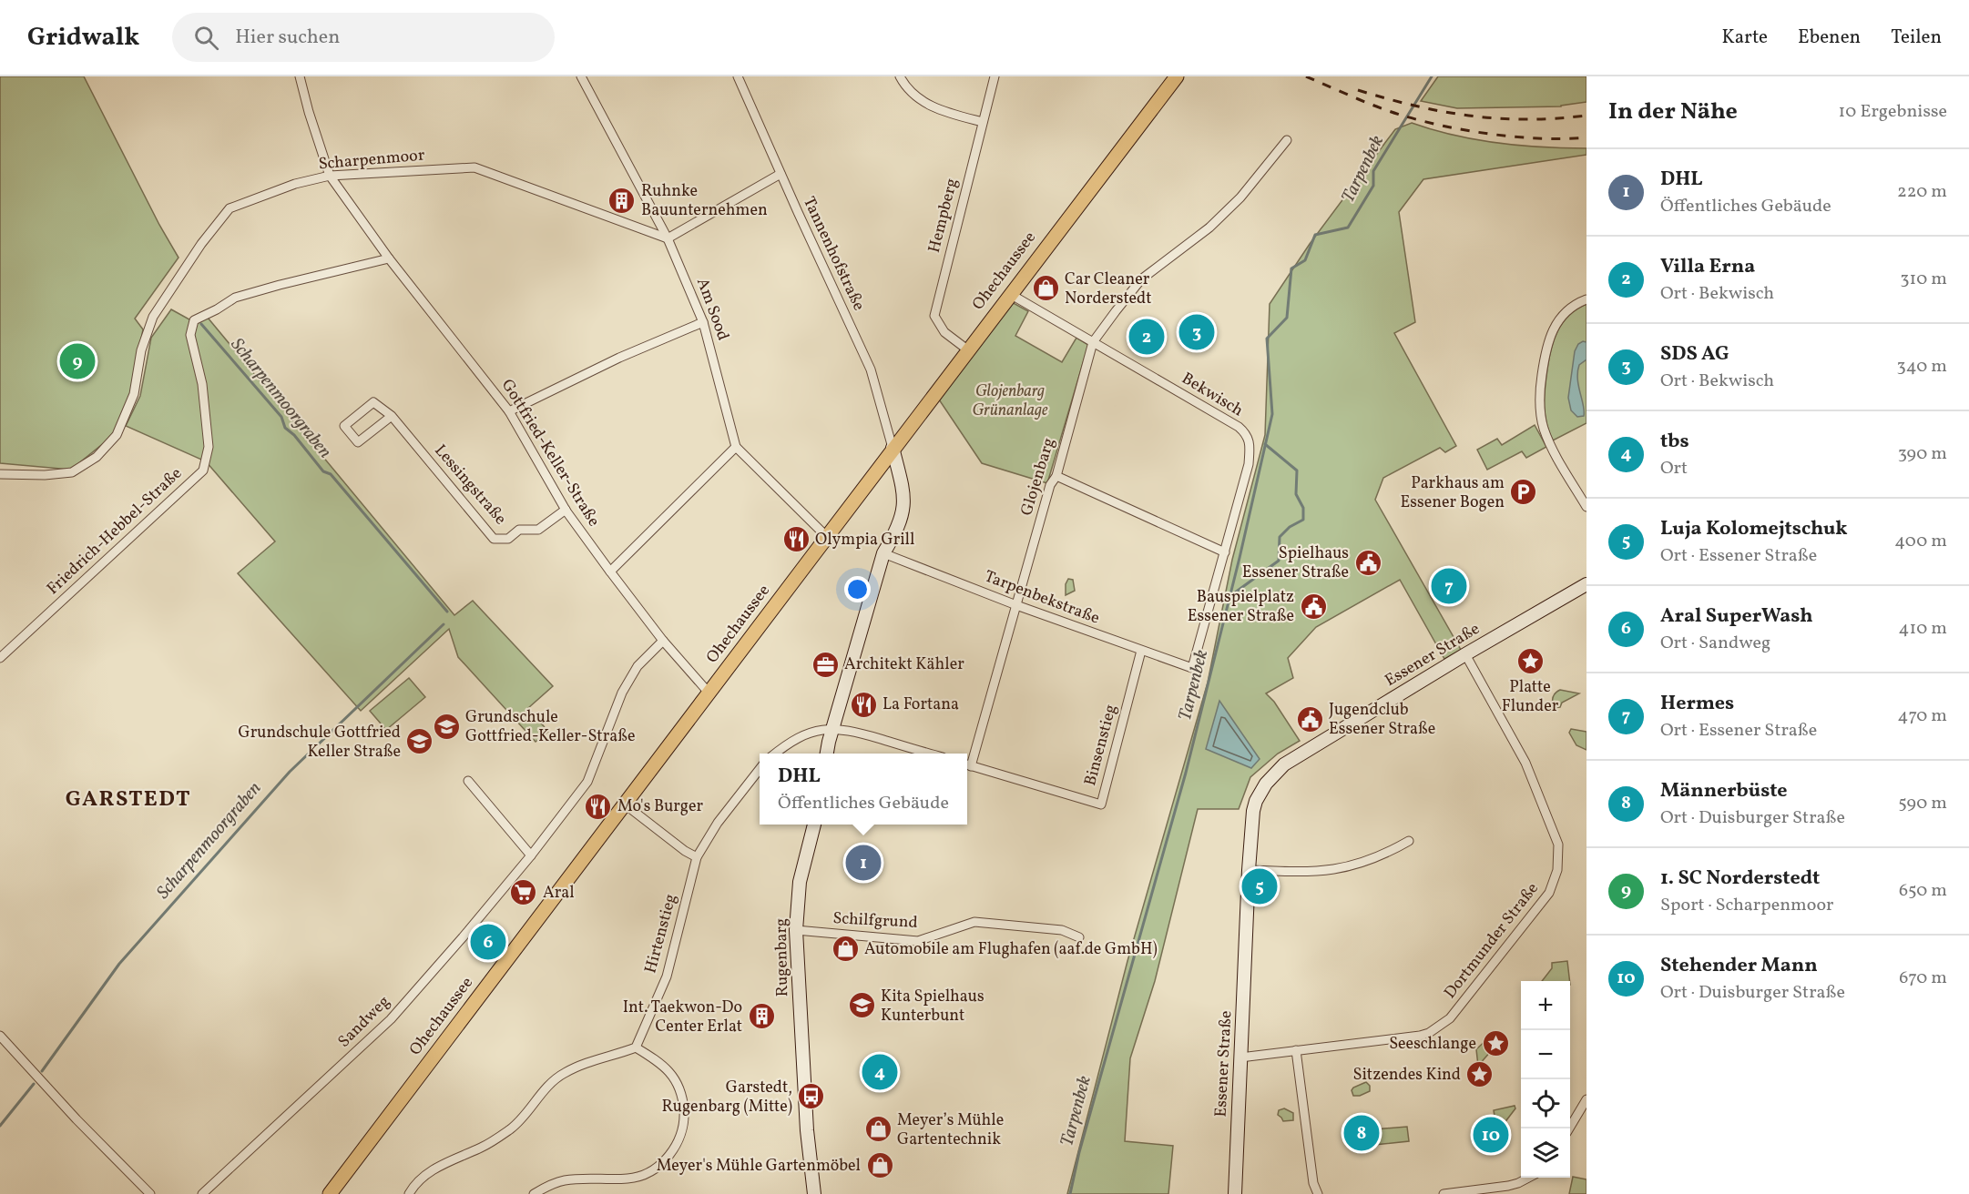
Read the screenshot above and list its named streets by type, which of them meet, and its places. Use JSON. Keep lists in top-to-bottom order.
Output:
{
  "streets": {
    "main road": ["Ohechaussee"],
    "street": [
      "Scharpenmoor",
      "Hempberg",
      "Tannenhofstraße",
      "Am Sood",
      "Bekwisch",
      "Gottfried-Keller-Straße",
      "Glojenbarg",
      "Lessingstraße",
      "Friedrich-Hebbel-Straße",
      "Tarpenbekstraße",
      "Essener Straße",
      "Binsenstieg",
      "Schilfgrund",
      "Hirtenstieg",
      "Dortmunder Straße",
      "Rugenbarg",
      "Sandweg"
    ]
  },
  "crossings": [
    ["Scharpenmoor", "Am Sood"],
    ["Scharpenmoor", "Gottfried-Keller-Straße"],
    ["Hempberg", "Ohechaussee"],
    ["Tannenhofstraße", "Ohechaussee"],
    ["Ohechaussee", "Bekwisch"],
    ["Ohechaussee", "Gottfried-Keller-Straße"],
    ["Bekwisch", "Glojenbarg"],
    ["Bekwisch", "Tarpenbekstraße"],
    ["Gottfried-Keller-Straße", "Lessingstraße"],
    ["Gottfried-Keller-Straße", "Friedrich-Hebbel-Straße"],
    ["Gottfried-Keller-Straße", "Sandweg"],
    ["Glojenbarg", "Tarpenbekstraße"],
    ["Glojenbarg", "Binsenstieg"],
    ["Tarpenbekstraße", "Binsenstieg"],
    ["Essener Straße", "Dortmunder Straße"],
    ["Schilfgrund", "Rugenbarg"]
  ],
  "districts": ["GARSTEDT"],
  "water": ["Tarpenbek", "Scharpenmoorgraben"],
  "parks": ["Glojenbarg Grünanlage"],
  "places": {
    "building": ["Ruhnke Bauunternehmen", "Int. Taekwon-Do Center Erlat"],
    "shop": [
      "Car Cleaner Norderstedt",
      "Automobile am Flughafen (aaf.de GmbH)",
      "Meyer’s Mühle Gartentechnik",
      "Meyer's Mühle Gartenmöbel"
    ],
    "parking": ["Parkhaus am Essener Bogen"],
    "restaurant": ["Olympia Grill", "La Fortana", "Mo's Burger"],
    "public building": ["Spielhaus Essener Straße", "Bauspielplatz Essener Straße", "Jugendclub Essener Straße"],
    "place": ["Platte Flunder", "Seeschlange", "Sitzendes Kind"],
    "office": ["Architekt Kähler"],
    "school or university": ["Grundschule Gottfried-Keller-Straße", "Grundschule Gottfried Keller Straße", "Kita Spielhaus Kunterbunt"],
    "supermarket": ["Aral"],
    "bus stop": ["Garstedt, Rugenbarg (Mitte)"]
  },
  "page": {
    "header": "Gridwalk",
    "search": "Hier suchen",
    "nav": ["Karte", "Ebenen", "Teilen"],
    "heading": ["In der Nähe", "10 Ergebnisse"],
    "list": [
      {
        "mark": "1",
        "name": "DHL",
        "note": "Öffentliches Gebäude",
        "value": "220 m"
      },
      {
        "mark": "2",
        "name": "Villa Erna",
        "note": "Ort · Bekwisch",
        "value": "310 m"
      },
      {
        "mark": "3",
        "name": "SDS AG",
        "note": "Ort · Bekwisch",
        "value": "340 m"
      },
      {
        "mark": "4",
        "name": "tbs",
        "note": "Ort",
        "value": "390 m"
      },
      {
        "mark": "5",
        "name": "Luja Kolomejtschuk",
        "note": "Ort · Essener Straße",
        "value": "400 m"
      },
      {
        "mark": "6",
        "name": "Aral SuperWash",
        "note": "Ort · Sandweg",
        "value": "410 m"
      },
      {
        "mark": "7",
        "name": "Hermes",
        "note": "Ort · Essener Straße",
        "value": "470 m"
      },
      {
        "mark": "8",
        "name": "Männerbüste",
        "note": "Ort · Duisburger Straße",
        "value": "590 m"
      },
      {
        "mark": "9",
        "name": "1. SC Norderstedt",
        "note": "Sport · Scharpenmoor",
        "value": "650 m"
      },
      {
        "mark": "10",
        "name": "Stehender Mann",
        "note": "Ort · Duisburger Straße",
        "value": "670 m"
      }
    ],
    "pins": [
      "3",
      "2",
      "9",
      "7",
      "1",
      "5",
      "6",
      "4",
      "8",
      "10"
    ],
    "popup": ["DHL", "Öffentliches Gebäude"],
    "map_buttons": ["+", "−"]
  }
}
